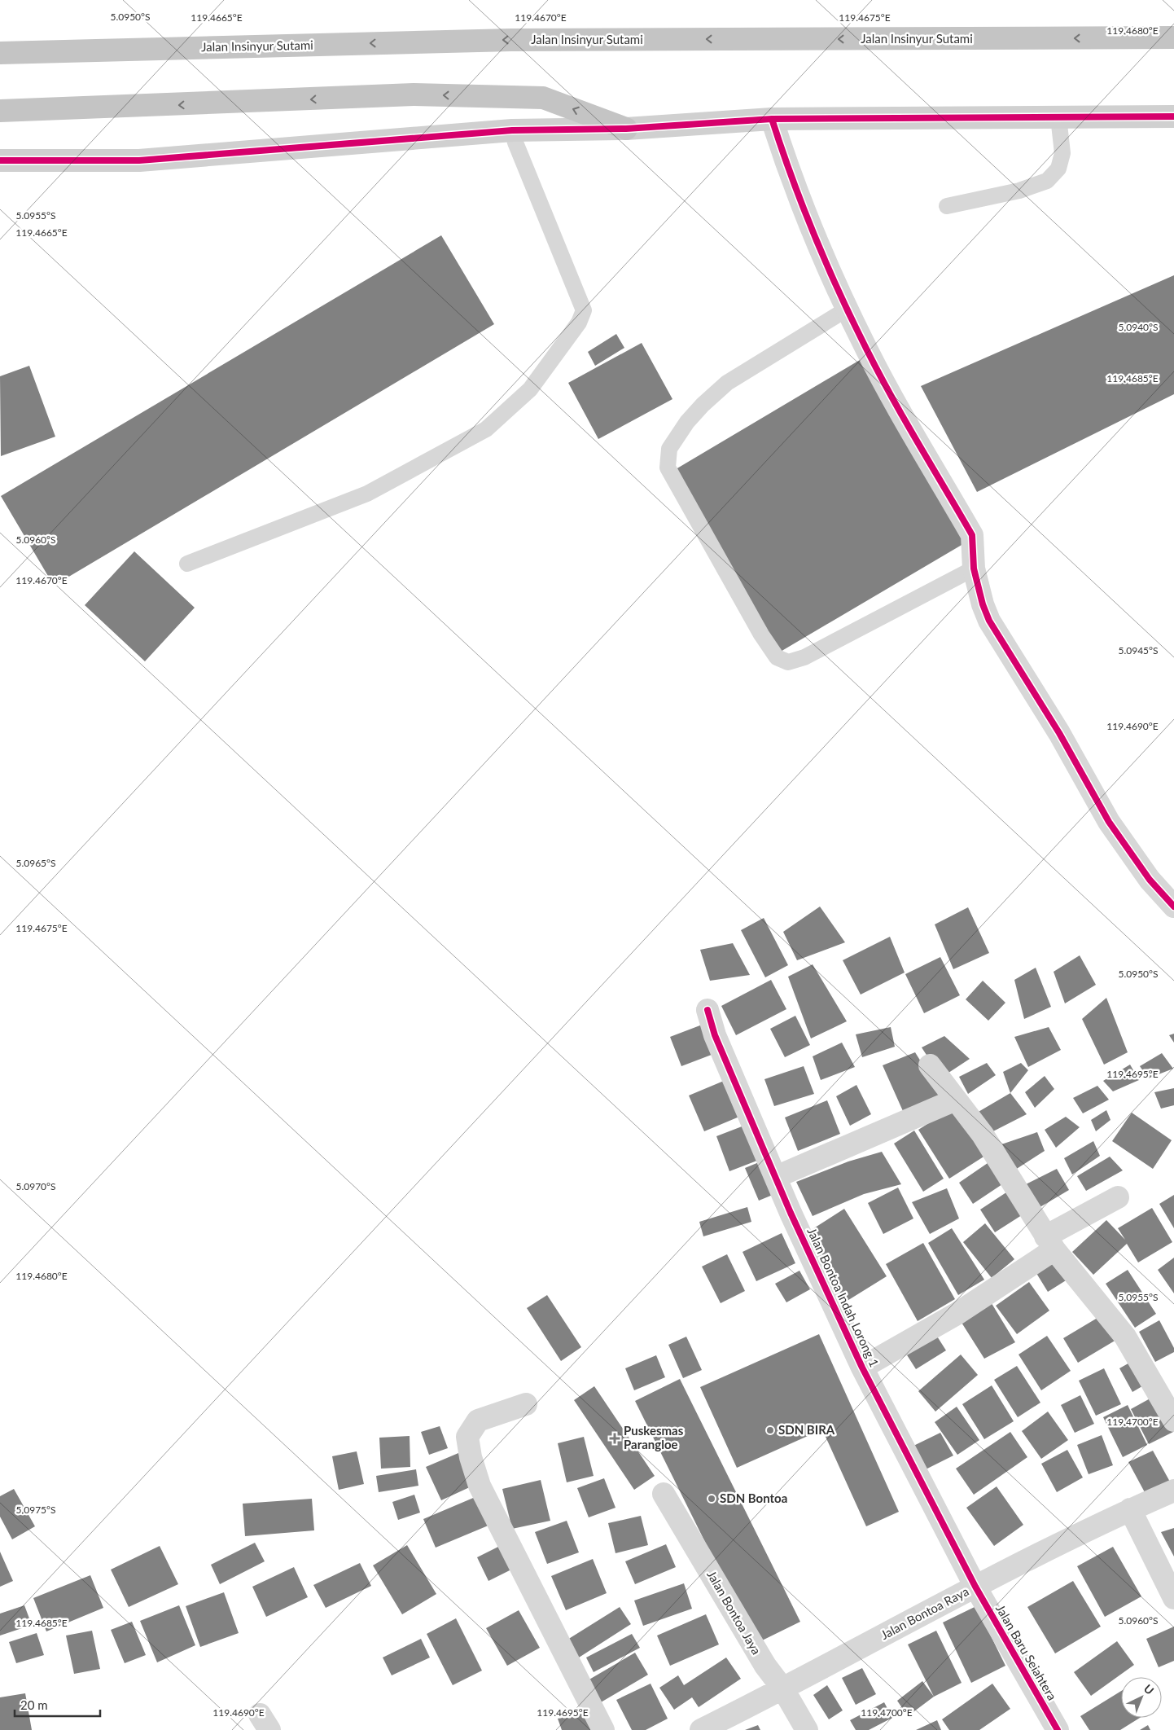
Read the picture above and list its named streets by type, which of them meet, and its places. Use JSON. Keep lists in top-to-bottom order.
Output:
{
  "streets": {
    "highway": ["Jalan Insinyur Sutami"],
    "street": [
      "Jalan Bontoa Indah Lorong 1",
      "Jalan Bontoa Jaya",
      "Jalan Bontoa Raya",
      "Jalan Baru Seiahtera"
    ]
  },
  "crossings": [
    ["Jalan Bontoa Indah Lorong 1", "Jalan Bontoa Raya"],
    ["Jalan Bontoa Indah Lorong 1", "Jalan Baru Seiahtera"],
    ["Jalan Bontoa Jaya", "Jalan Bontoa Raya"],
    ["Jalan Bontoa Raya", "Jalan Baru Seiahtera"]
  ],
  "places": {
    "other": ["SDN BIRA", "SDN Bontoa"],
    "health": ["Puskesmas Parangloe"]
  },
  "scale_bar": "20 m",
  "north": "top right",
  "coordinates": [
    "5.0950°S",
    "119.4665°E",
    "119.4670°E",
    "119.4675°E",
    "119.4680°E",
    "5.0955°S",
    "5.0940°S",
    "119.4685°E",
    "5.0960°S",
    "5.0945°S",
    "119.4690°E",
    "5.0965°S",
    "119.4695°E",
    "5.0970°S",
    "119.4700°E",
    "5.0975°S"
  ]
}
